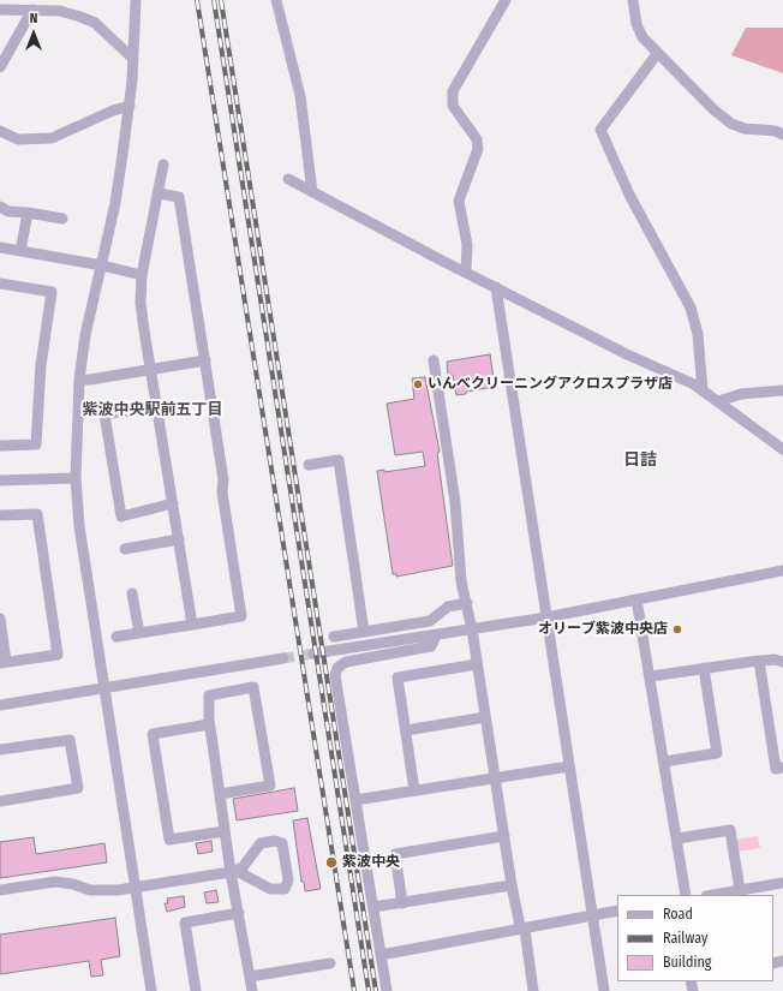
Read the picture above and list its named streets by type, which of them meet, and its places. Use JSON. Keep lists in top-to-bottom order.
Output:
{
  "districts": ["紫波中央駅前五丁目", "日詰"],
  "places": ["いんべクリーニングアクロスプラザ店", "オリーブ紫波中央店", "紫波中央"],
  "legend": ["Road", "Railway", "Building"],
  "north": "top"
}
